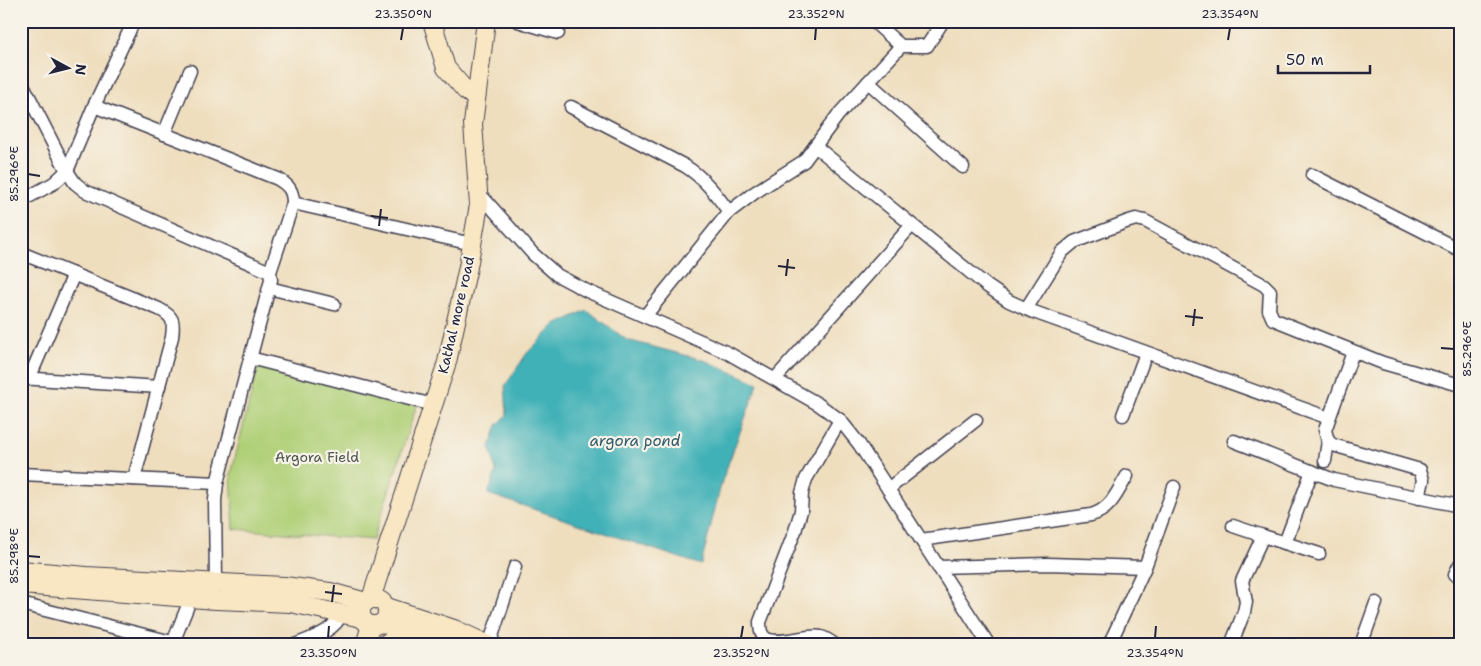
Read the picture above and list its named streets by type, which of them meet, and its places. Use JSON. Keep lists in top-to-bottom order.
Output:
{
  "streets": {
    "main road": ["Kathal more road"]
  },
  "water": ["argora pond"],
  "parks": ["Argora Field"],
  "scale_bar": "50 m",
  "north": "right",
  "coordinates": [
    "23.350°N",
    "23.352°N",
    "23.354°N",
    "85.296°E",
    "85.298°E"
  ]
}
